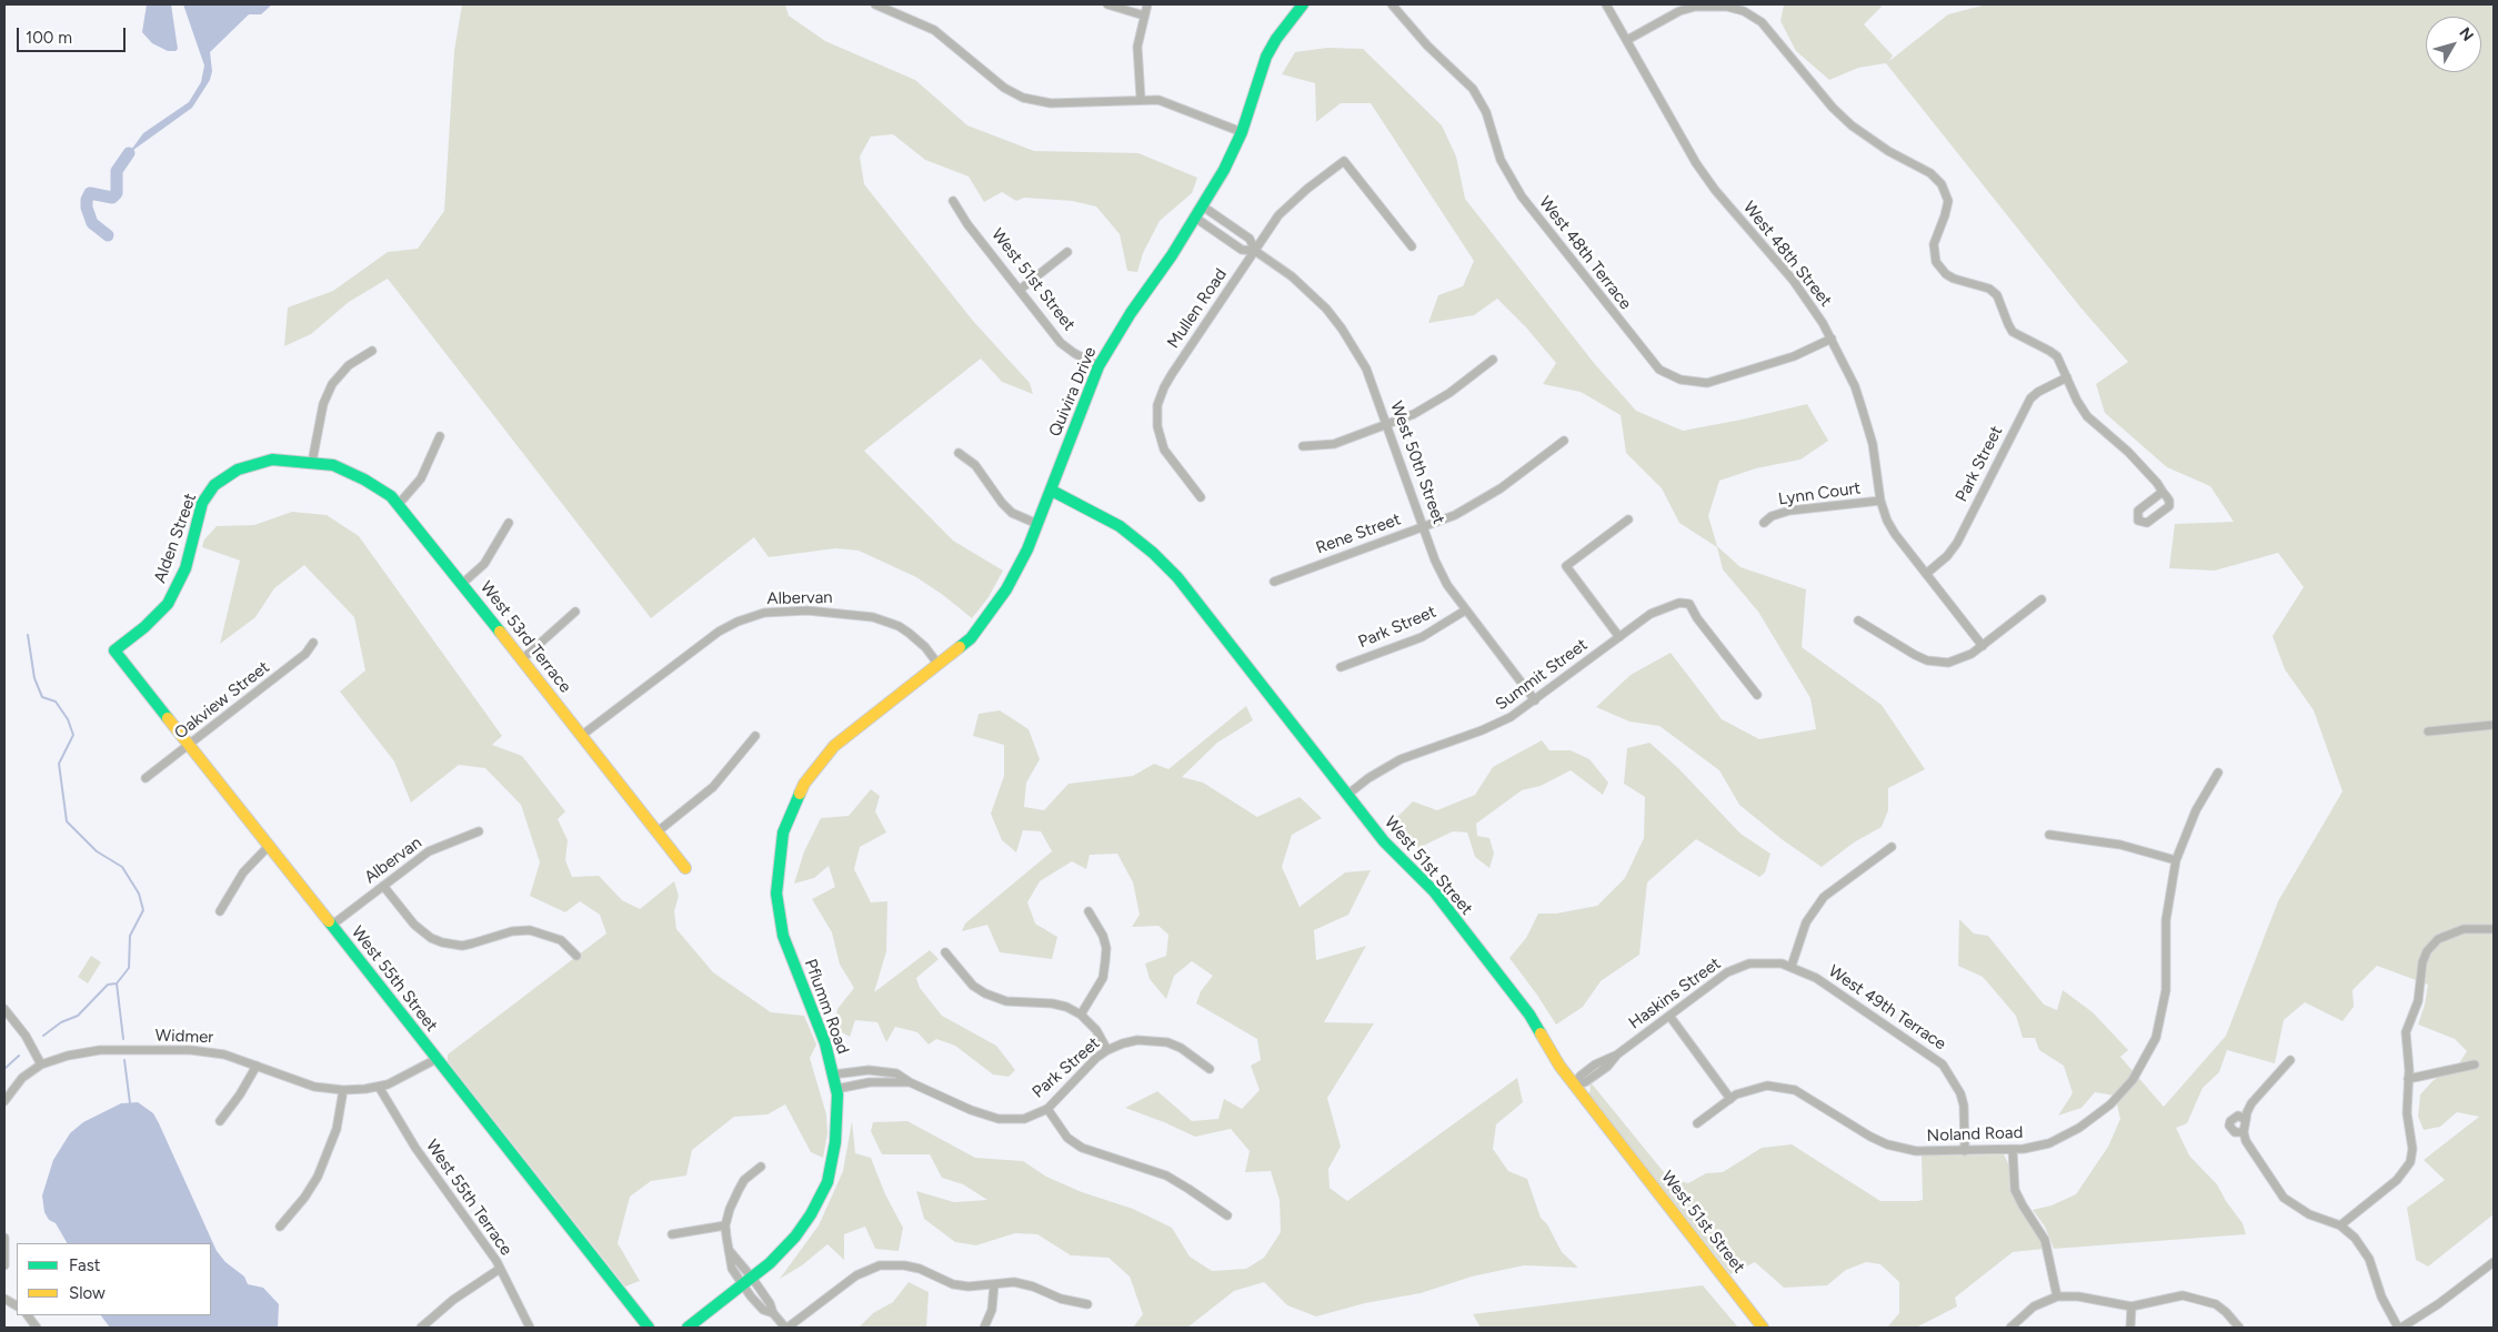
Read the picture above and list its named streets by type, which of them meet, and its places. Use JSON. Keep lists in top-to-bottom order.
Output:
{
  "streets": {
    "street": [
      "West 48th Terrace",
      "West 48th Street",
      "West 51st Street",
      "Mullen Road",
      "Quivira Drive",
      "West 50th Street",
      "Park Street",
      "Lynn Court",
      "Rene Street",
      "Alden Street",
      "Albervan",
      "West 53rd Terrace",
      "Summit Street",
      "Oakview Street",
      "West 55th Street",
      "Haskins Street",
      "Pflumm Road",
      "West 49th Terrace",
      "Widmer",
      "Noland Road",
      "West 55th Terrace"
    ]
  },
  "crossings": [
    ["West 48th Terrace", "West 48th Street"],
    ["West 48th Street", "Park Street"],
    ["West 48th Street", "Lynn Court"],
    ["West 51st Street", "Quivira Drive"],
    ["West 51st Street", "Summit Street"],
    ["West 51st Street", "Haskins Street"],
    ["Mullen Road", "West 50th Street"],
    ["Quivira Drive", "West 50th Street"],
    ["Quivira Drive", "Albervan"],
    ["Quivira Drive", "Pflumm Road"],
    ["West 50th Street", "Park Street"],
    ["West 50th Street", "Rene Street"],
    ["West 50th Street", "Summit Street"],
    ["Park Street", "Pflumm Road"],
    ["Alden Street", "West 53rd Terrace"],
    ["Alden Street", "West 55th Street"],
    ["Albervan", "West 53rd Terrace"],
    ["Albervan", "West 55th Street"],
    ["Oakview Street", "West 55th Street"],
    ["West 55th Street", "Widmer"],
    ["Haskins Street", "West 49th Terrace"],
    ["West 49th Terrace", "Noland Road"],
    ["Widmer", "West 55th Terrace"]
  ],
  "legend": ["Fast", "Slow"],
  "scale_bar": "100 m",
  "north": "top right"
}
